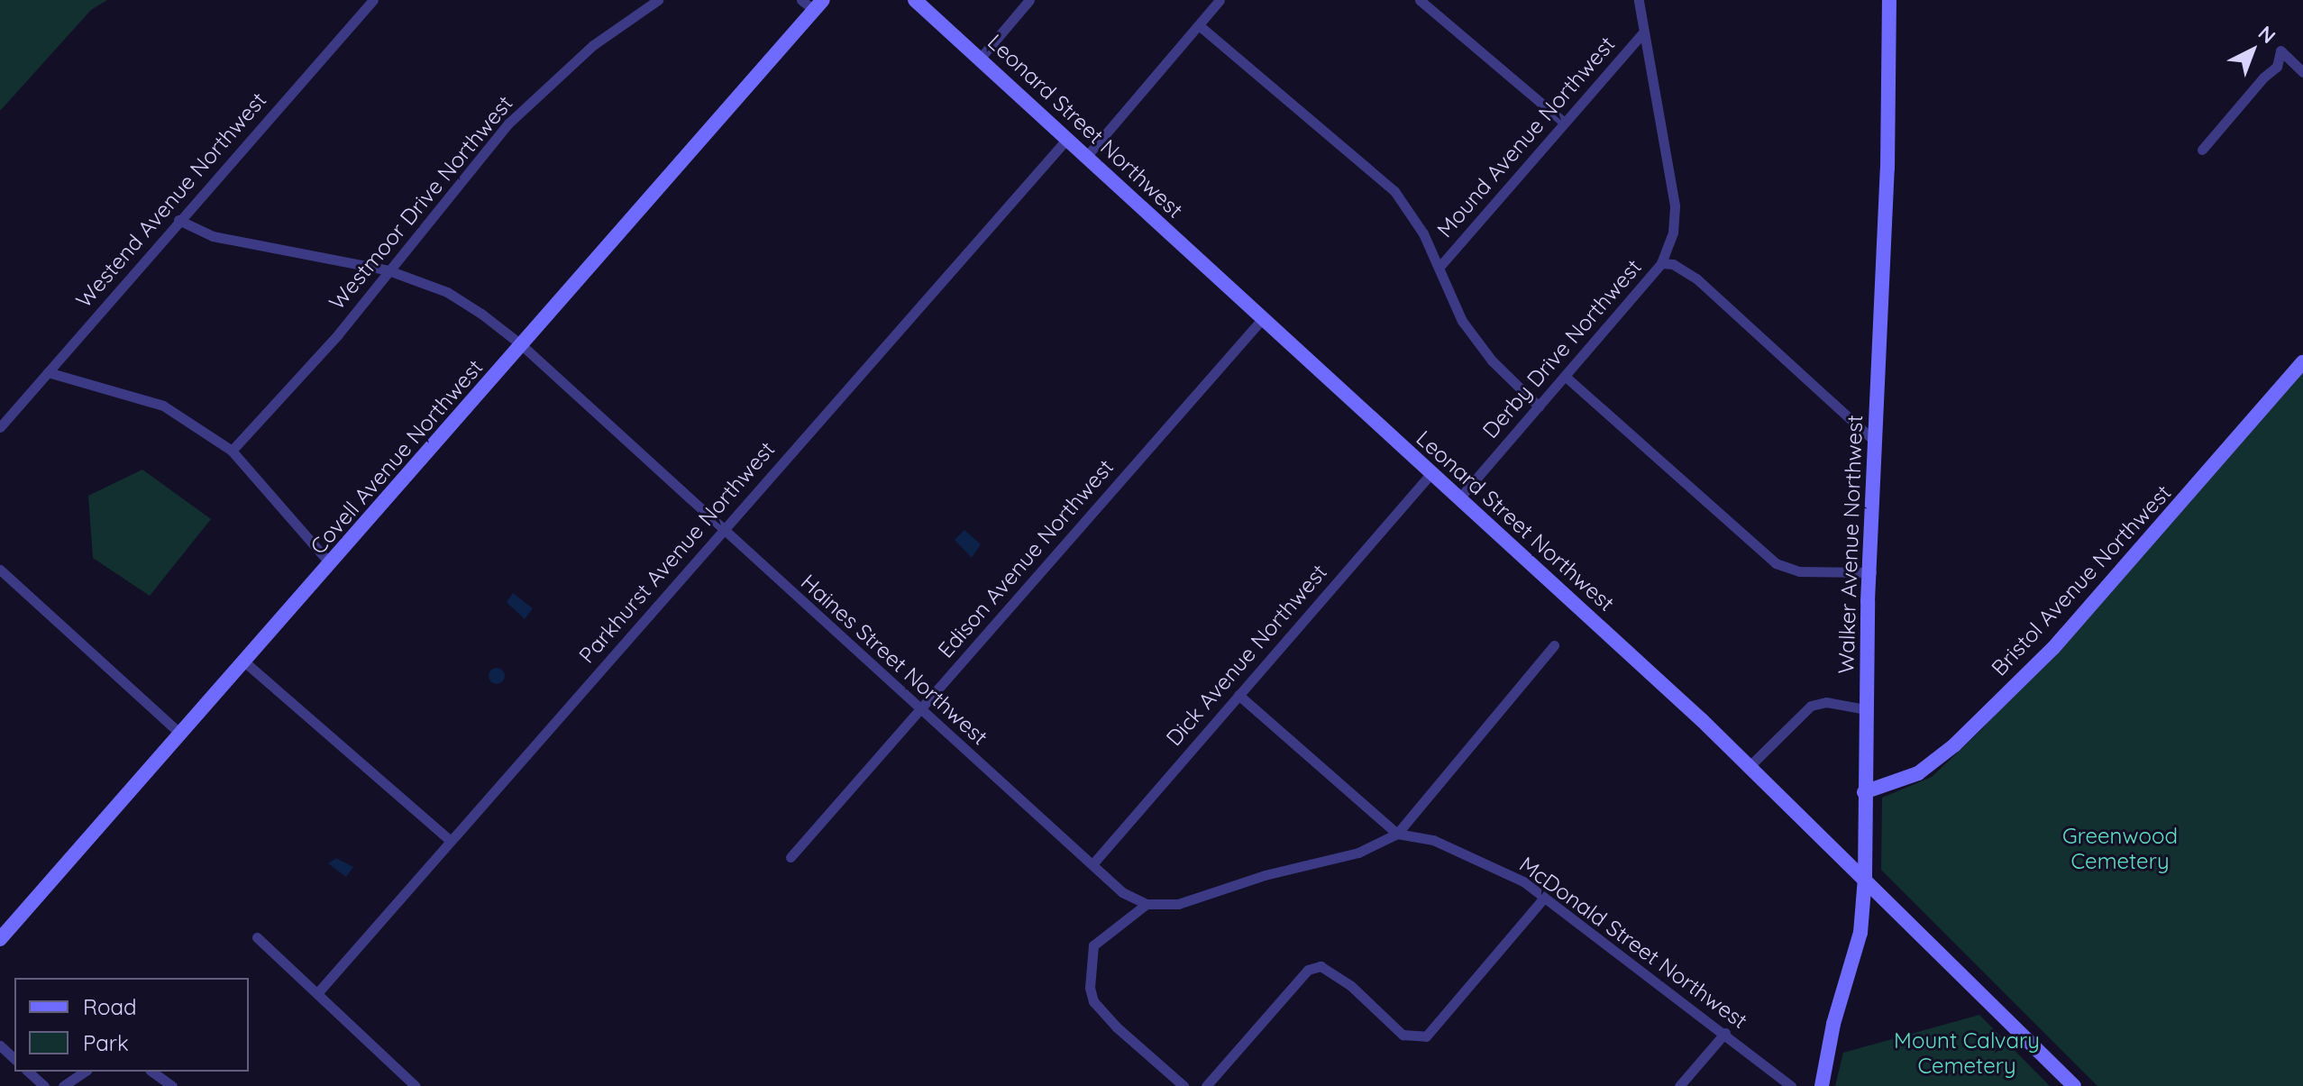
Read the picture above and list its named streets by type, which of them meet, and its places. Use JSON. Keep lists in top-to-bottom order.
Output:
{
  "streets": {
    "main road": [
      "Leonard Street Northwest",
      "Covell Avenue Northwest",
      "Walker Avenue Northwest",
      "Bristol Avenue Northwest"
    ],
    "street": [
      "Mound Avenue Northwest",
      "Westend Avenue Northwest",
      "Westmoor Drive Northwest",
      "Derby Drive Northwest",
      "Parkhurst Avenue Northwest",
      "Edison Avenue Northwest",
      "Dick Avenue Northwest",
      "Haines Street Northwest",
      "McDonald Street Northwest"
    ]
  },
  "crossings": [
    ["Leonard Street Northwest", "Derby Drive Northwest"],
    ["Leonard Street Northwest", "Walker Avenue Northwest"],
    ["Leonard Street Northwest", "Parkhurst Avenue Northwest"],
    ["Leonard Street Northwest", "Edison Avenue Northwest"],
    ["Leonard Street Northwest", "Dick Avenue Northwest"],
    ["Mound Avenue Northwest", "Derby Drive Northwest"],
    ["Westend Avenue Northwest", "Haines Street Northwest"],
    ["Westmoor Drive Northwest", "Haines Street Northwest"],
    ["Covell Avenue Northwest", "Haines Street Northwest"],
    ["Walker Avenue Northwest", "Bristol Avenue Northwest"],
    ["Parkhurst Avenue Northwest", "Haines Street Northwest"],
    ["Edison Avenue Northwest", "Haines Street Northwest"],
    ["Dick Avenue Northwest", "Haines Street Northwest"]
  ],
  "parks": ["Greenwood Cemetery", "Mount Calvary Cemetery"],
  "legend": ["Road", "Park"],
  "north": "top right"
}
